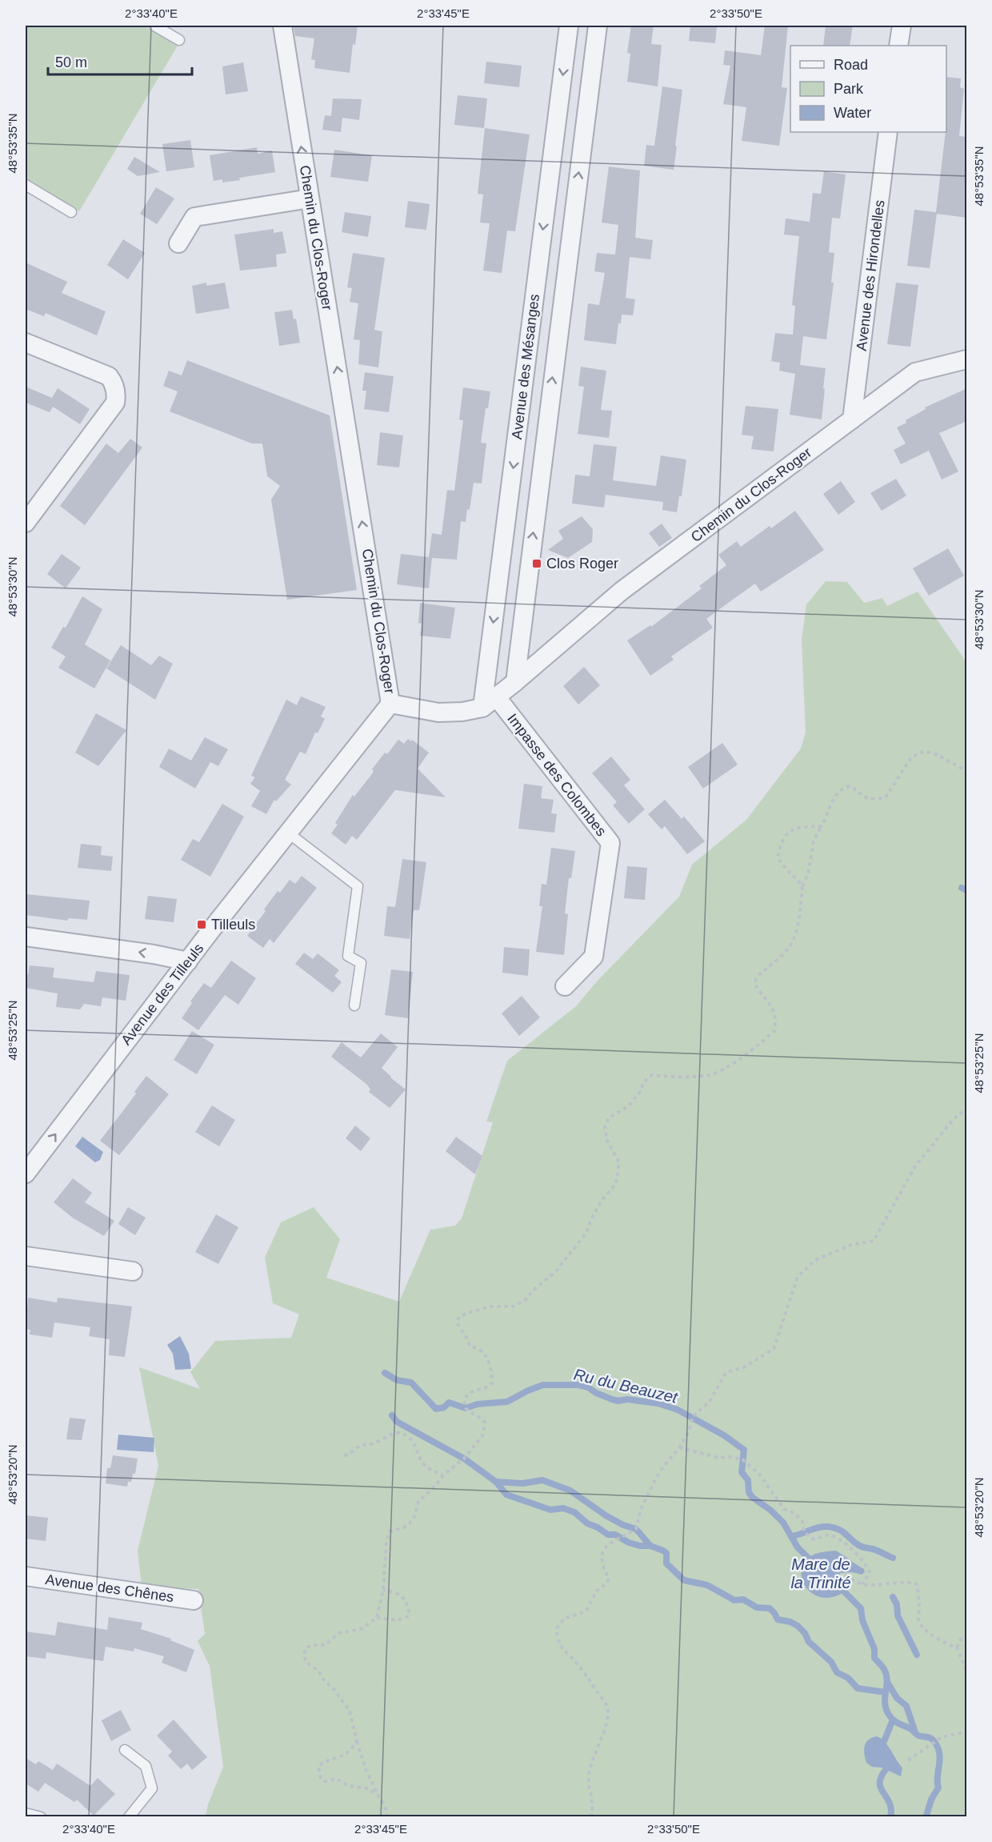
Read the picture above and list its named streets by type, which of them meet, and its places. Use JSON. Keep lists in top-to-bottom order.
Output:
{
  "streets": {
    "street": [
      "Chemin du Clos-Roger",
      "Avenue des Hirondelles",
      "Avenue des Mésanges",
      "Impasse des Colombes",
      "Avenue des Tilleuls",
      "Avenue des Chênes"
    ]
  },
  "crossings": [
    ["Chemin du Clos-Roger", "Avenue des Hirondelles"],
    ["Chemin du Clos-Roger", "Avenue des Mésanges"],
    ["Chemin du Clos-Roger", "Impasse des Colombes"],
    ["Chemin du Clos-Roger", "Avenue des Tilleuls"],
    ["Avenue des Mésanges", "Impasse des Colombes"]
  ],
  "one_way": ["Chemin du Clos-Roger", "Avenue des Tilleuls"],
  "water": ["Ru du Beauzet", "Mare de la Trinité"],
  "places": {
    "transit": ["Clos Roger", "Tilleuls"]
  },
  "legend": ["Road", "Park", "Water"],
  "scale_bar": "50 m",
  "coordinates": [
    "2°33'40\"E",
    "2°33'45\"E",
    "2°33'50\"E",
    "48°53'35\"N",
    "48°53'30\"N",
    "48°53'25\"N",
    "48°53'20\"N"
  ]
}
